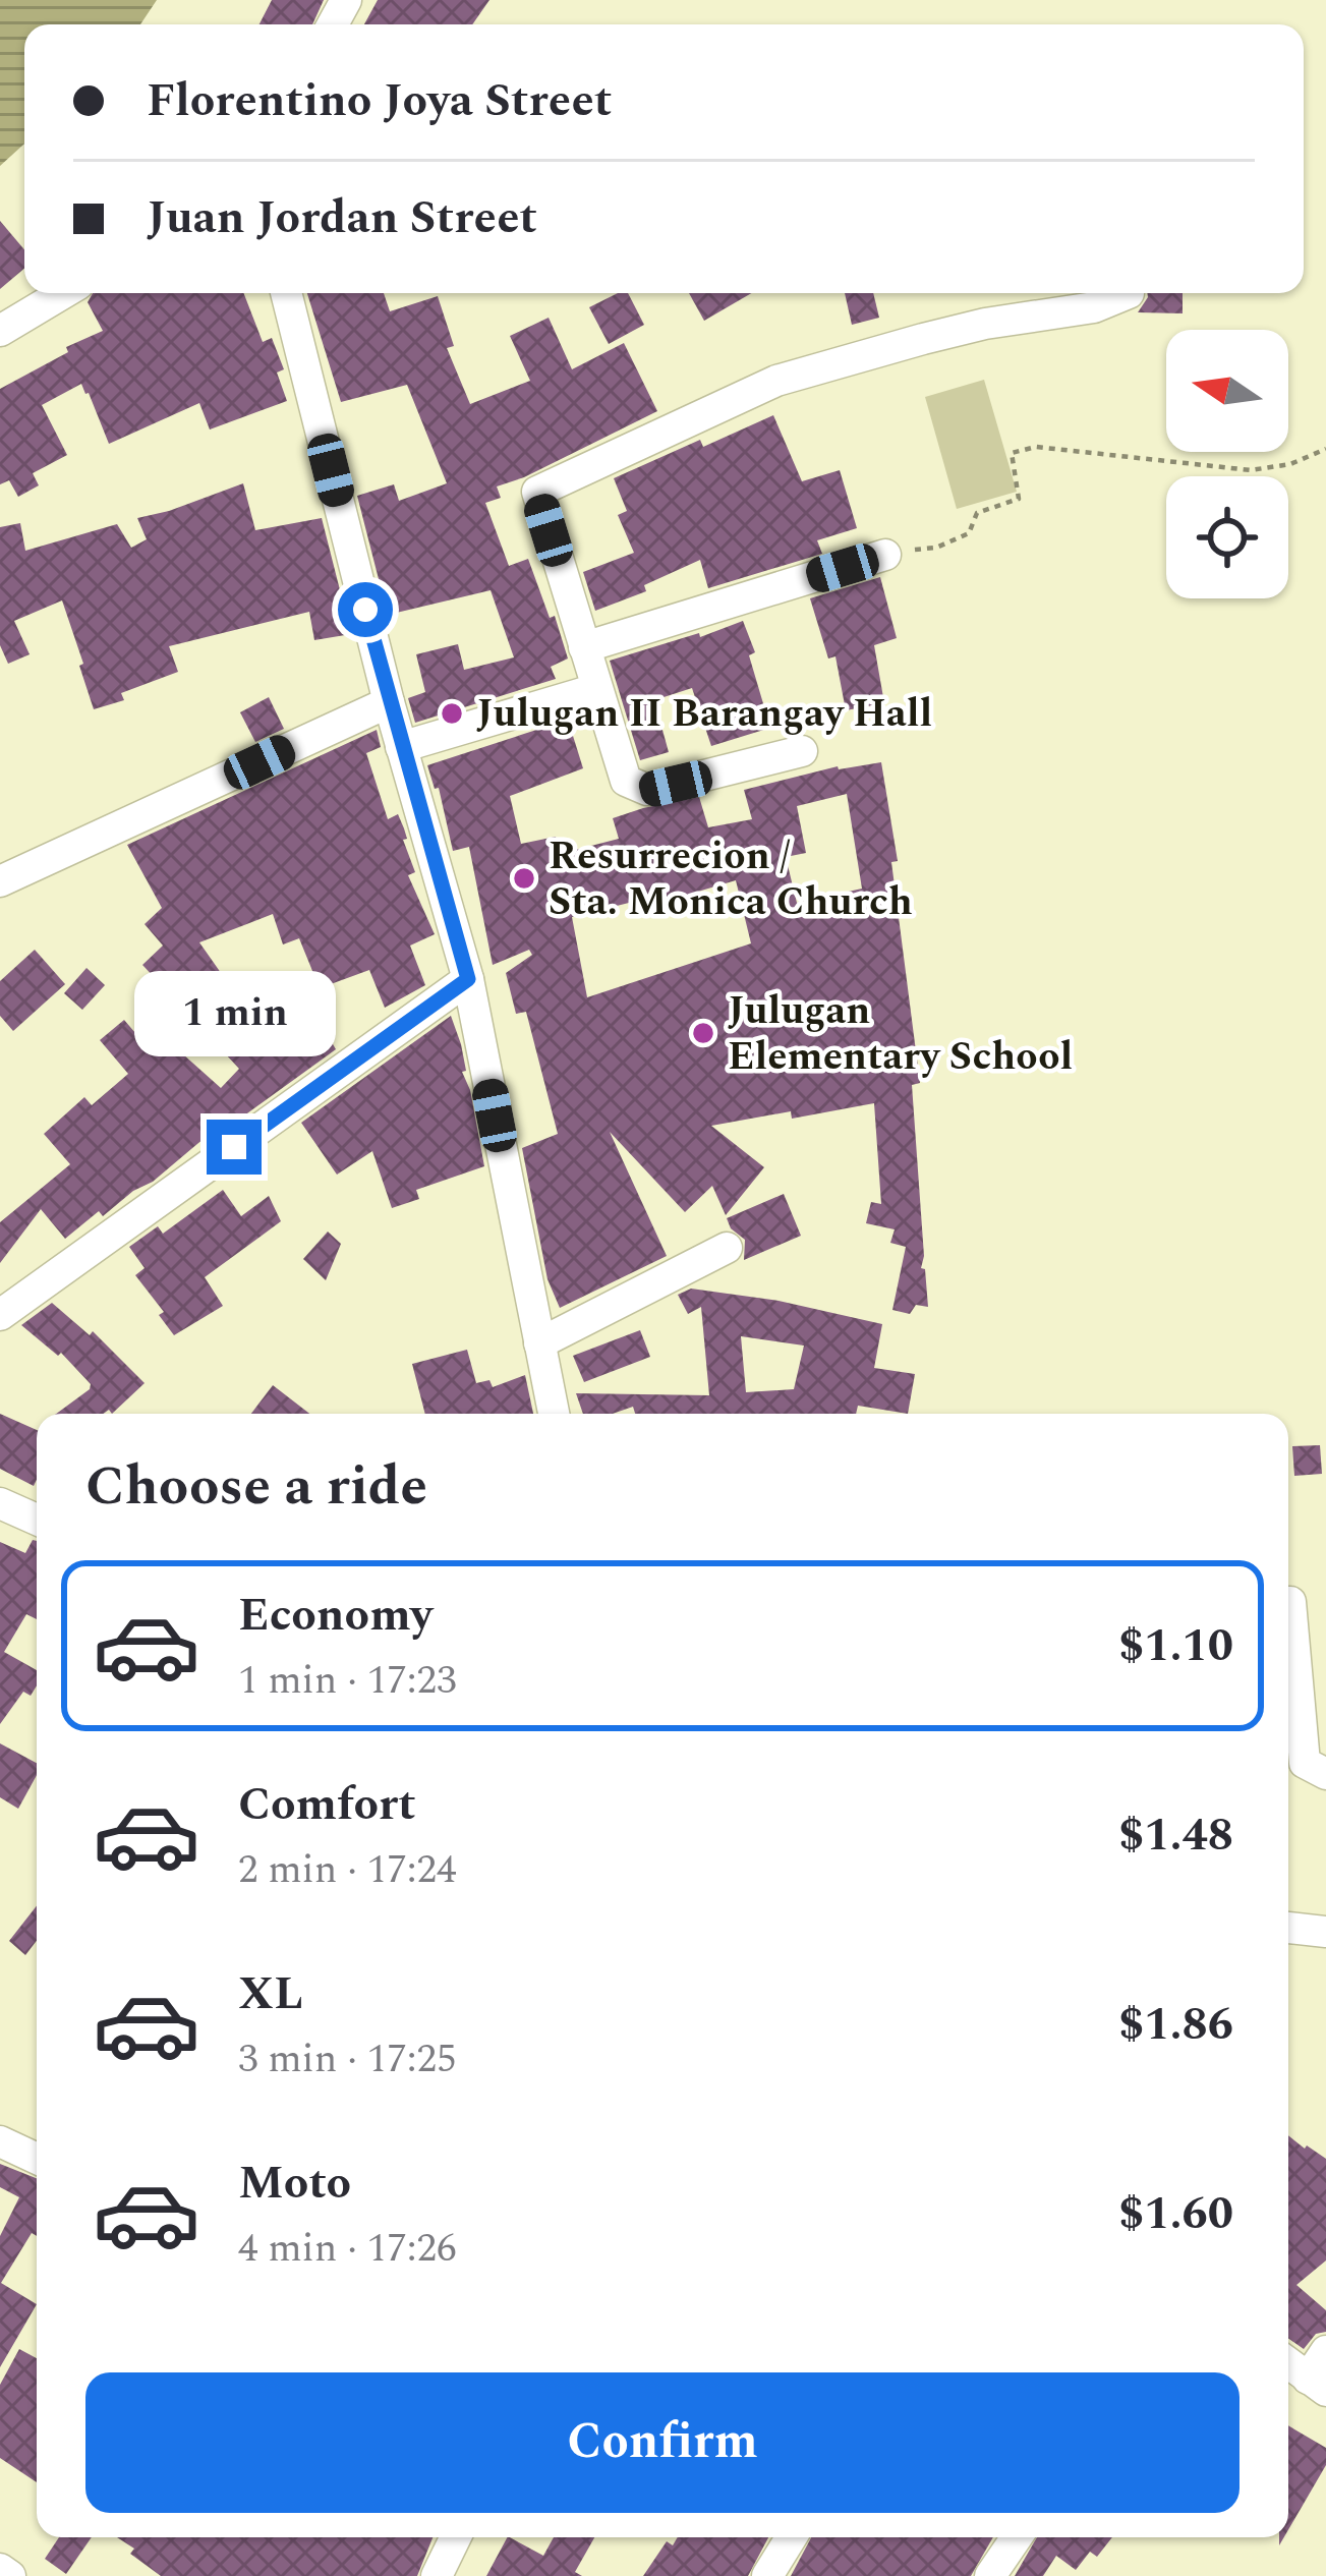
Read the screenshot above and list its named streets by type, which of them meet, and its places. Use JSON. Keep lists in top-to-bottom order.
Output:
{
  "places": ["Julugan II Barangay Hall", "Resurrecion / Sta. Monica Church", "Julugan Elementary School"],
  "north": "left",
  "page": {
    "banner": ["Florentino Joya Street", "Juan Jordan Street"],
    "bubble": "1 min",
    "heading": "Choose a ride",
    "list": [
      {
        "name": "Economy",
        "note": "1 min · 17:23",
        "value": "$1.10"
      },
      {
        "name": "Comfort",
        "note": "2 min · 17:24",
        "value": "$1.48"
      },
      {
        "name": "XL",
        "note": "3 min · 17:25",
        "value": "$1.86"
      },
      {
        "name": "Moto",
        "note": "4 min · 17:26",
        "value": "$1.60"
      }
    ],
    "buttons": "Confirm"
  }
}
